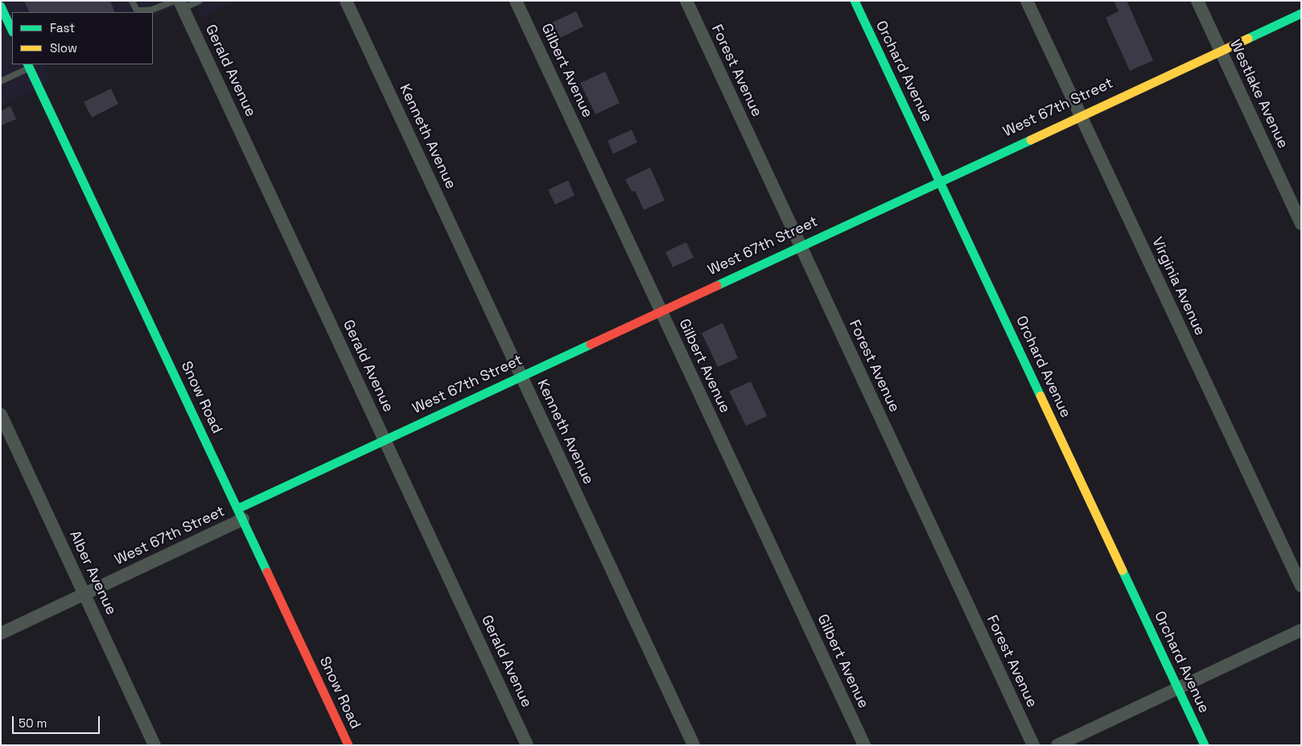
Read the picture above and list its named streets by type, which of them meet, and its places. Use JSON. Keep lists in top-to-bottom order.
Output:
{
  "streets": {
    "street": [
      "Gerald Avenue",
      "Gilbert Avenue",
      "Forest Avenue",
      "Orchard Avenue",
      "Westlake Avenue",
      "West 67th Street",
      "Kenneth Avenue",
      "Virginia Avenue",
      "Snow Road",
      "Alber Avenue"
    ]
  },
  "crossings": [
    ["Gerald Avenue", "West 67th Street"],
    ["Gilbert Avenue", "West 67th Street"],
    ["Forest Avenue", "West 67th Street"],
    ["Orchard Avenue", "West 67th Street"],
    ["Westlake Avenue", "West 67th Street"],
    ["West 67th Street", "Kenneth Avenue"],
    ["West 67th Street", "Virginia Avenue"],
    ["West 67th Street", "Snow Road"],
    ["West 67th Street", "Alber Avenue"]
  ],
  "legend": ["Fast", "Slow"],
  "scale_bar": "50 m"
}
